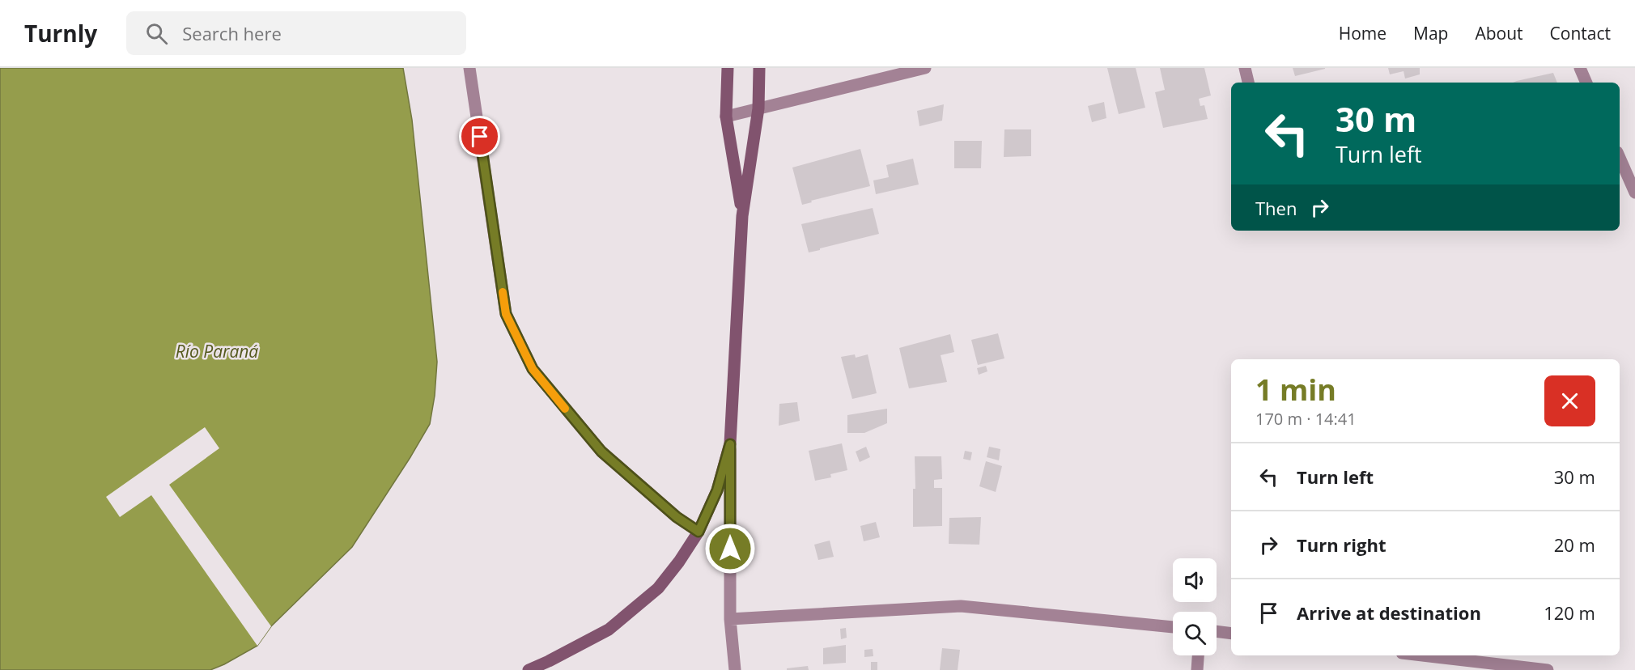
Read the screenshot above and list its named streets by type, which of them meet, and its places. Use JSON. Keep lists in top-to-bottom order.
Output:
{
  "water": ["Río Paraná"],
  "page": {
    "header": "Turnly",
    "search": "Search here",
    "nav": [
      "Home",
      "Map",
      "About",
      "Contact"
    ],
    "turn": ["30 m", "Turn left"],
    "then": "Then",
    "heading": ["1 min", "170 m · 14:41"],
    "list": [
      {
        "name": "Turn left",
        "value": "30 m"
      },
      {
        "name": "Turn right",
        "value": "20 m"
      },
      {
        "name": "Arrive at destination",
        "value": "120 m"
      }
    ]
  }
}
